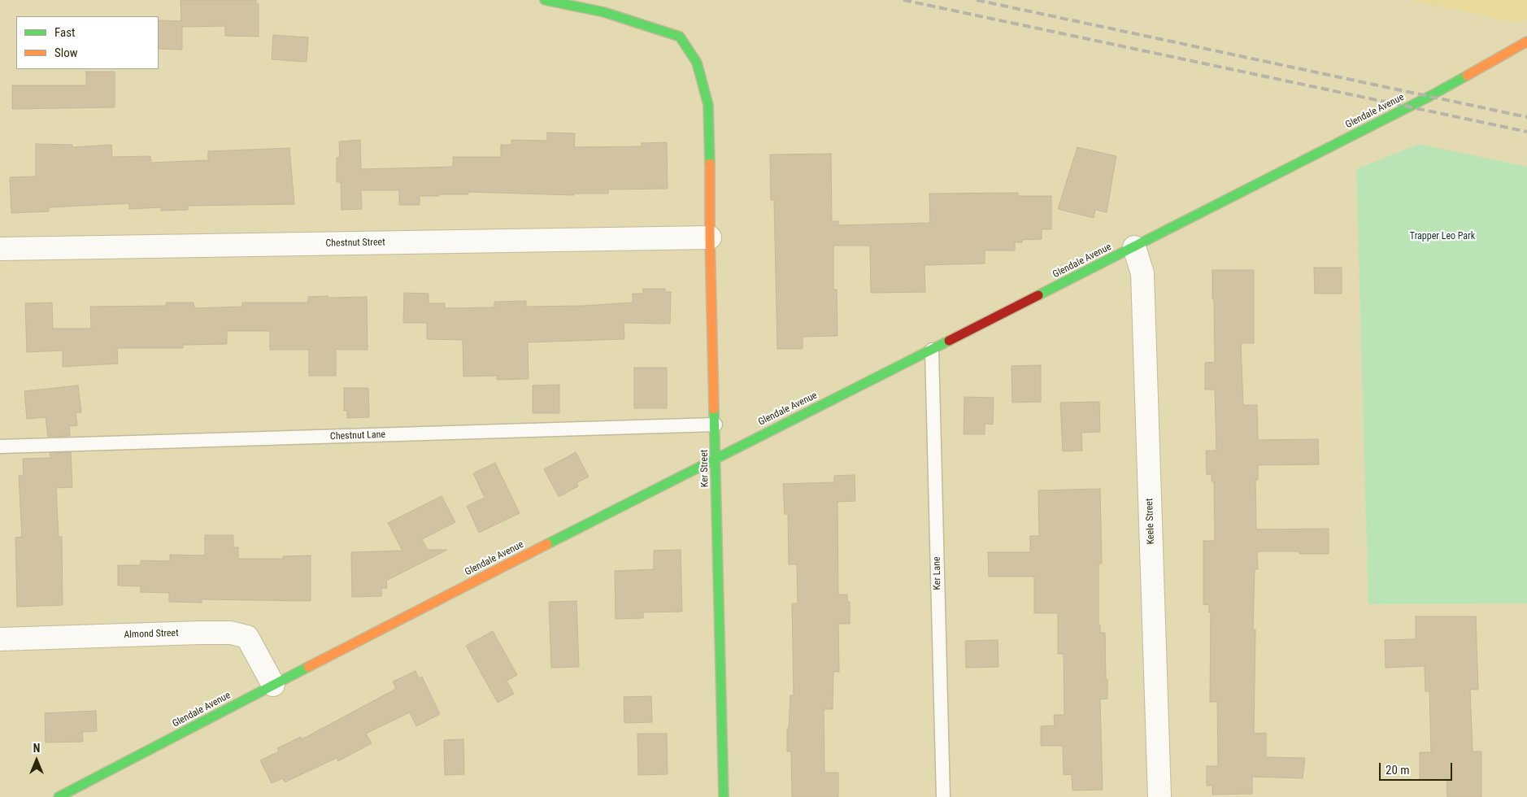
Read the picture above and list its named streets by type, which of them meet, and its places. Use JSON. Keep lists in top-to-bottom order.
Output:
{
  "streets": {
    "main road": ["Glendale Avenue", "Ker Street"],
    "street": ["Chestnut Street", "Keele Street", "Almond Street"],
    "lane": ["Chestnut Lane", "Ker Lane"]
  },
  "crossings": [
    ["Glendale Avenue", "Ker Street"],
    ["Glendale Avenue", "Keele Street"],
    ["Glendale Avenue", "Ker Lane"],
    ["Glendale Avenue", "Almond Street"],
    ["Chestnut Street", "Ker Street"],
    ["Chestnut Lane", "Ker Street"]
  ],
  "parks": ["Trapper Leo Park"],
  "legend": ["Fast", "Slow"],
  "scale_bar": "20 m",
  "north": "top"
}
